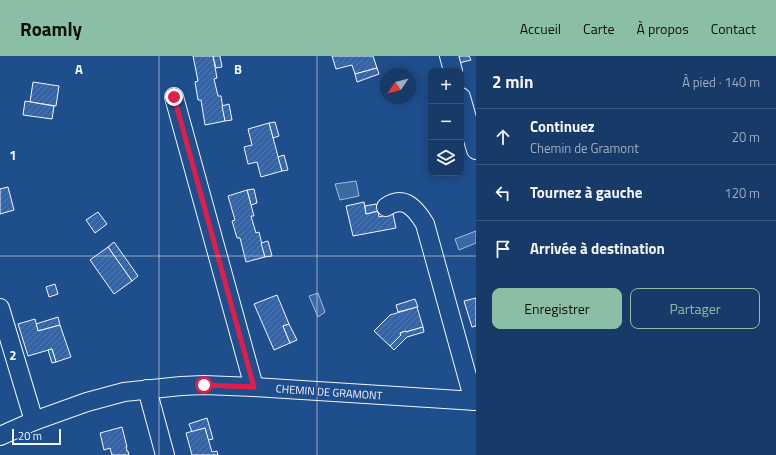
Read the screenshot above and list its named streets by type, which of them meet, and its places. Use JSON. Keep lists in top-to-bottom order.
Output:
{
  "streets": {
    "street": ["CHEMIN DE GRAMONT"]
  },
  "scale_bar": "20 m",
  "north": "bottom left",
  "page": {
    "header": "Roamly",
    "nav": [
      "Accueil",
      "Carte",
      "À propos",
      "Contact"
    ],
    "heading": ["2 min", "À pied · 140 m"],
    "map_buttons": ["+", "−"],
    "list": [
      ["Continuez", "Chemin de Gramont", "20 m"],
      ["Tournez à gauche", "120 m"],
      "Arrivée à destination"
    ],
    "buttons": ["Enregistrer", "Partager"],
    "scale": "20 m"
  },
  "grid": {
    "columns": ["A", "B"],
    "rows": ["1", "2"]
  }
}
